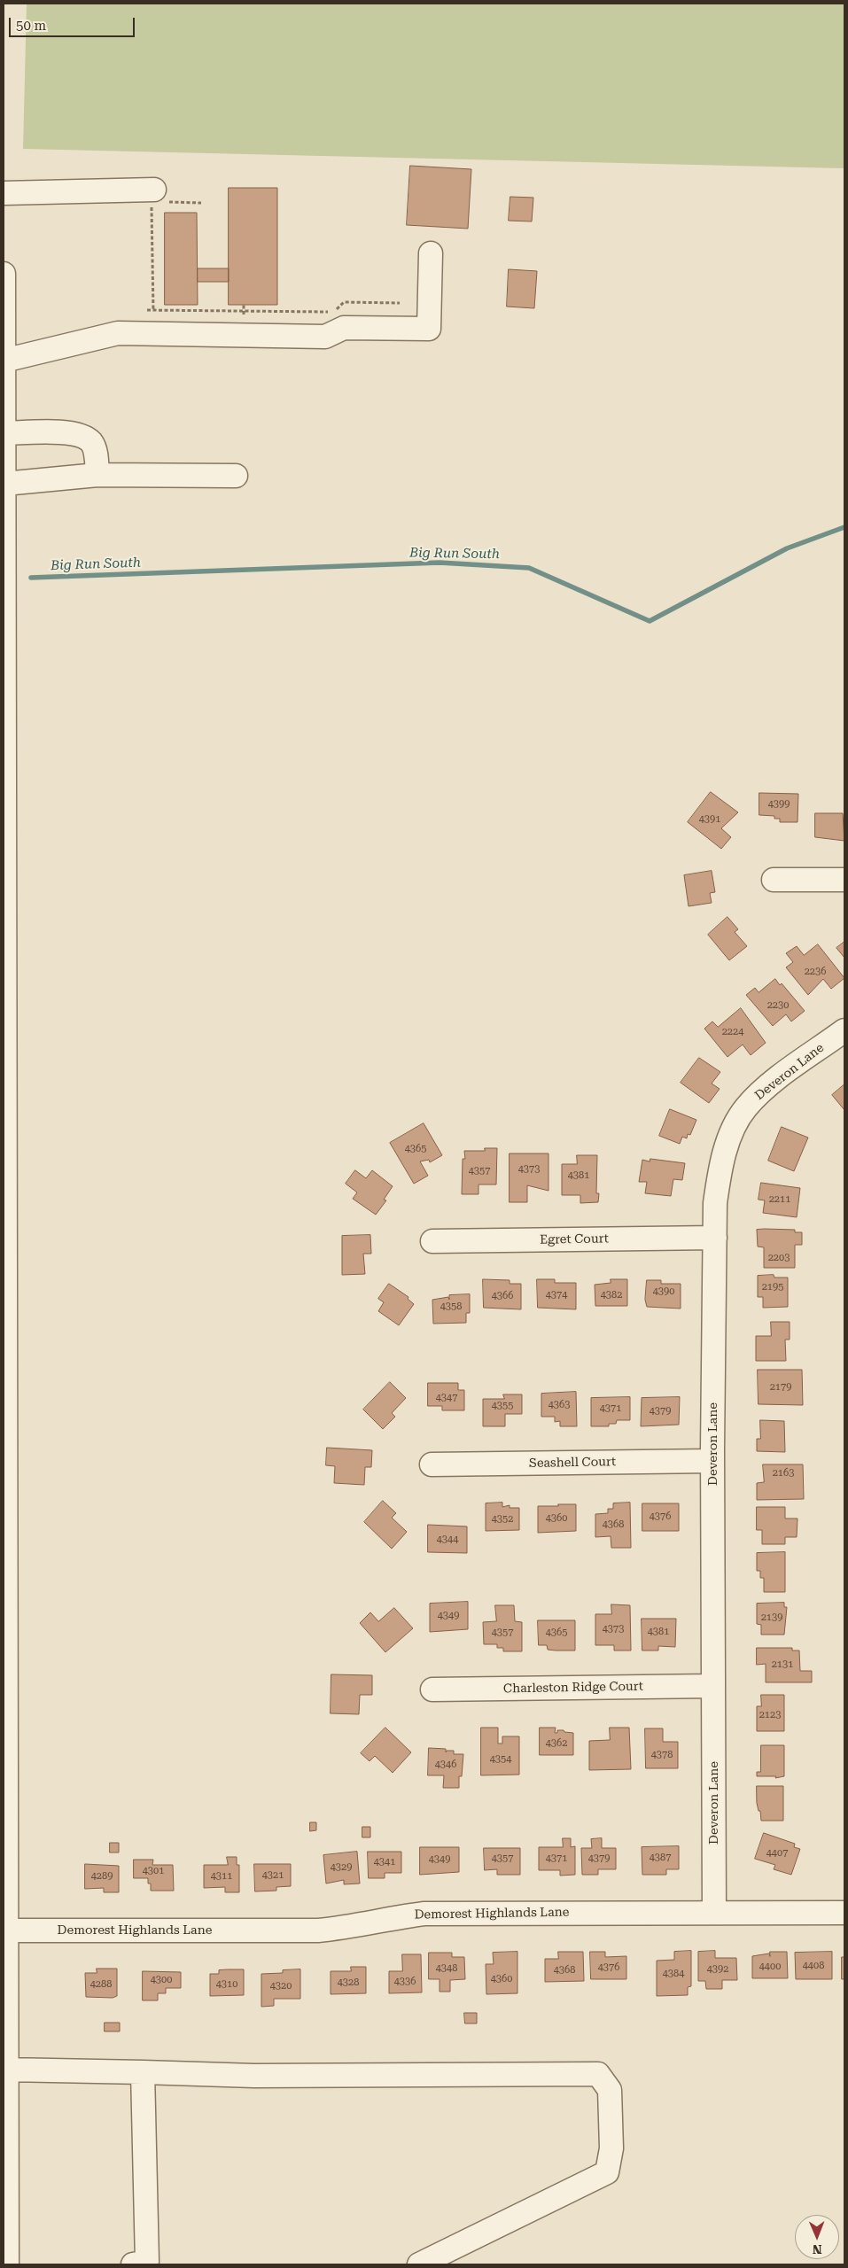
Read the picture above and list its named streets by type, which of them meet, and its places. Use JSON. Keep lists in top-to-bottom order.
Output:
{
  "streets": {
    "street": [
      "Deveron Lane",
      "Egret Court",
      "Seashell Court",
      "Charleston Ridge Court",
      "Demorest Highlands Lane"
    ]
  },
  "crossings": [
    ["Deveron Lane", "Egret Court"],
    ["Deveron Lane", "Seashell Court"],
    ["Deveron Lane", "Charleston Ridge Court"],
    ["Deveron Lane", "Demorest Highlands Lane"]
  ],
  "water": ["Big Run South"],
  "house_numbers": [
    "4399",
    "4391",
    "2236",
    "2230",
    "2224",
    "4365",
    "4373",
    "4357",
    "4381",
    "2211",
    "2203",
    "2195",
    "4390",
    "4374",
    "4382",
    "4366",
    "4358",
    "2179",
    "4347",
    "4363",
    "4355",
    "4371",
    "4379",
    "2163",
    "4376",
    "4360",
    "4352",
    "4368",
    "4344",
    "4349",
    "2139",
    "4373",
    "4381",
    "4357",
    "4365",
    "2131",
    "2123",
    "4362",
    "4378",
    "4354",
    "4346",
    "4407",
    "4387",
    "4357",
    "4371",
    "4379",
    "4349",
    "4341",
    "4329",
    "4301",
    "4321",
    "4289",
    "4311",
    "4408",
    "4400",
    "4376",
    "4348",
    "4392",
    "4368",
    "4384",
    "4360",
    "4300",
    "4336",
    "4328",
    "4288",
    "4310",
    "4320"
  ],
  "scale_bar": "50 m",
  "north": "bottom"
}
